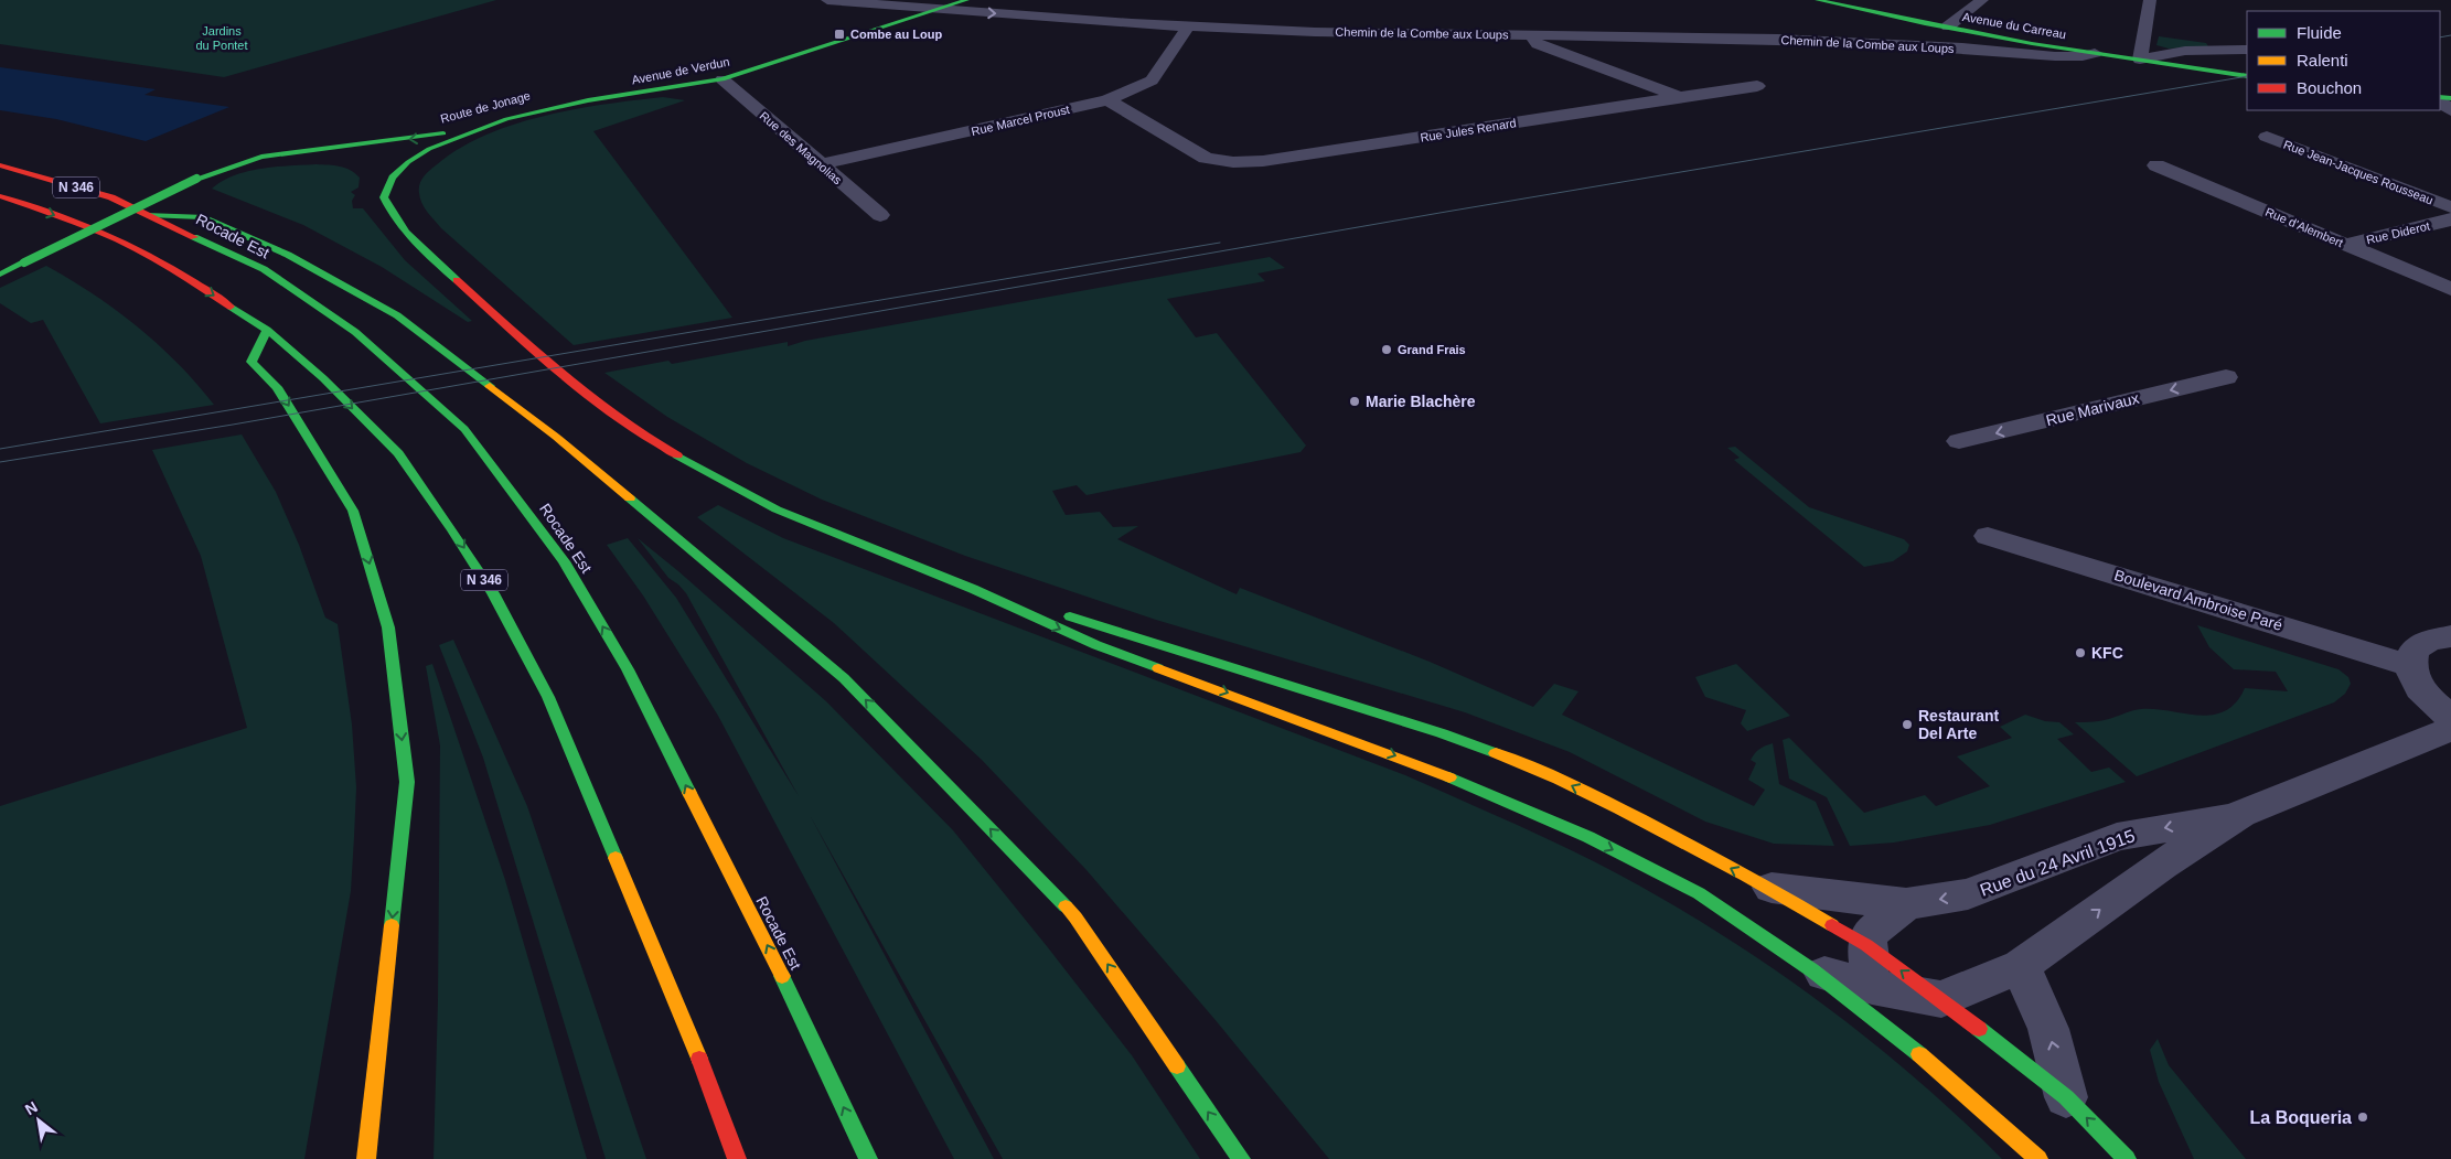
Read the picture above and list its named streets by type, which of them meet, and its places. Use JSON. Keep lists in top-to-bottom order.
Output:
{
  "streets": {
    "main road": [
      "Avenue du Carreau",
      "Avenue de Verdun",
      "Route de Jonage",
      "N 346",
      "Rocade Est"
    ],
    "street": [
      "Chemin de la Combe aux Loups",
      "Rue Marcel Proust",
      "Rue Jules Renard",
      "Rue des Magnolias",
      "Rue Jean-Jacques Rousseau",
      "Rue d'Alembert",
      "Rue Diderot",
      "Rue Marivaux",
      "Boulevard Ambroise Paré",
      "Rue du 24 Avril 1915"
    ]
  },
  "crossings": [
    ["Avenue du Carreau", "Chemin de la Combe aux Loups"],
    ["Chemin de la Combe aux Loups", "Avenue de Verdun"],
    ["Chemin de la Combe aux Loups", "Rue Marcel Proust"],
    ["Avenue de Verdun", "Route de Jonage"],
    ["Avenue de Verdun", "Rue des Magnolias"],
    ["Rue Marcel Proust", "Rue Jules Renard"],
    ["Rue Marcel Proust", "Rue des Magnolias"],
    ["Rue d'Alembert", "Rue Diderot"]
  ],
  "one_way": ["Rue Marivaux"],
  "parks": ["Jardins du Pontet"],
  "places": {
    "transit": ["Combe au Loup"],
    "other": [
      "Grand Frais",
      "Marie Blachère",
      "KFC",
      "Restaurant Del Arte",
      "La Boqueria"
    ]
  },
  "legend": ["Fluide", "Ralenti", "Bouchon"],
  "north": "top left"
}
